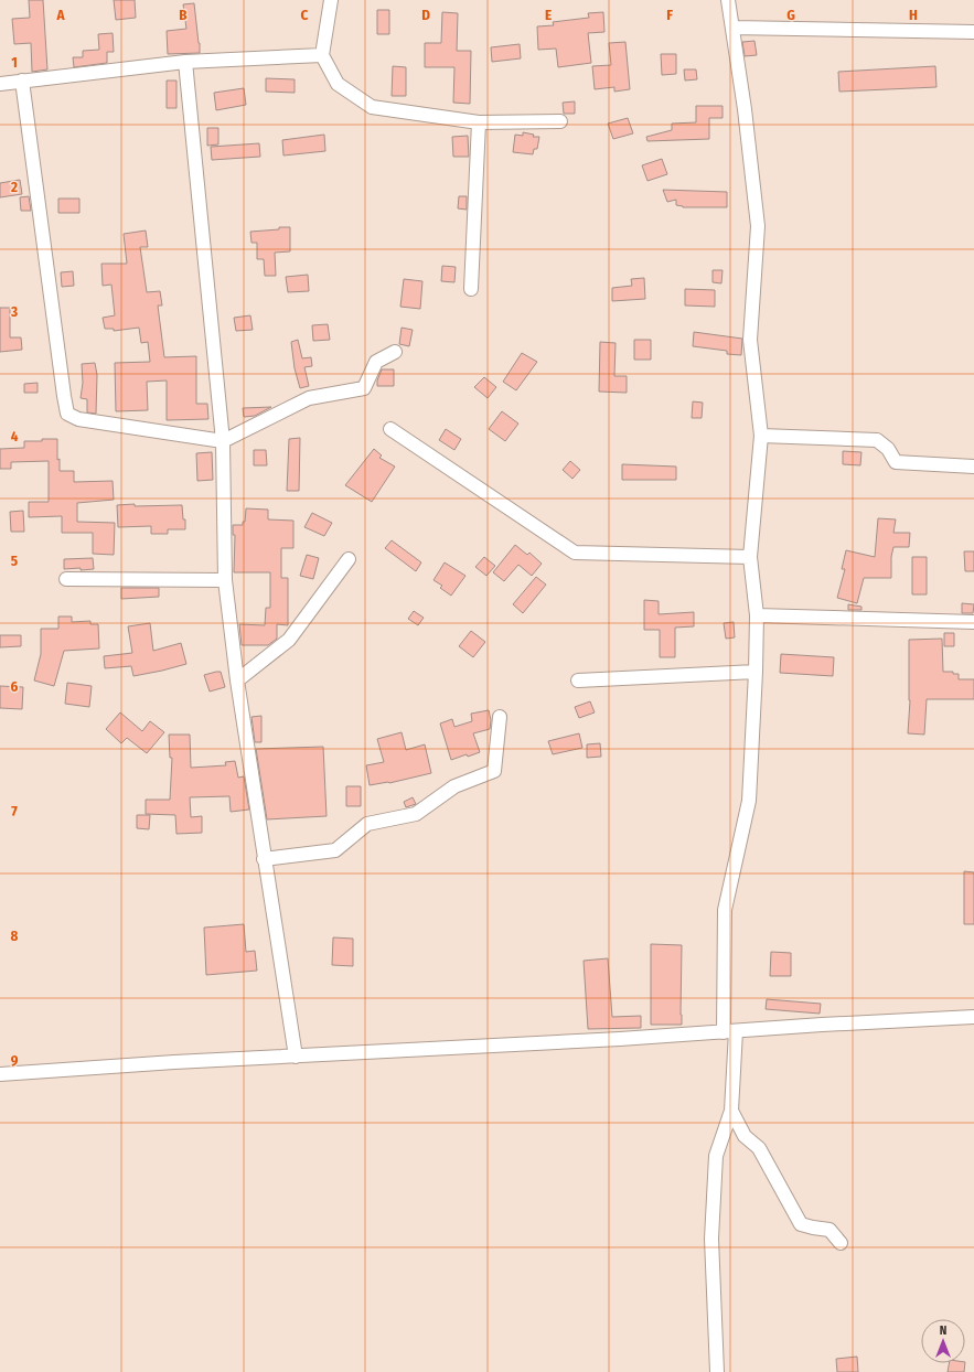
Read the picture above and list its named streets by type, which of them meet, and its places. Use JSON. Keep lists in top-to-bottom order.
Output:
{
  "north": "top",
  "grid": {
    "columns": [
      "A",
      "B",
      "C",
      "D",
      "E",
      "F",
      "G",
      "H"
    ],
    "rows": [
      "1",
      "2",
      "3",
      "4",
      "5",
      "6",
      "7",
      "8",
      "9"
    ]
  }
}
